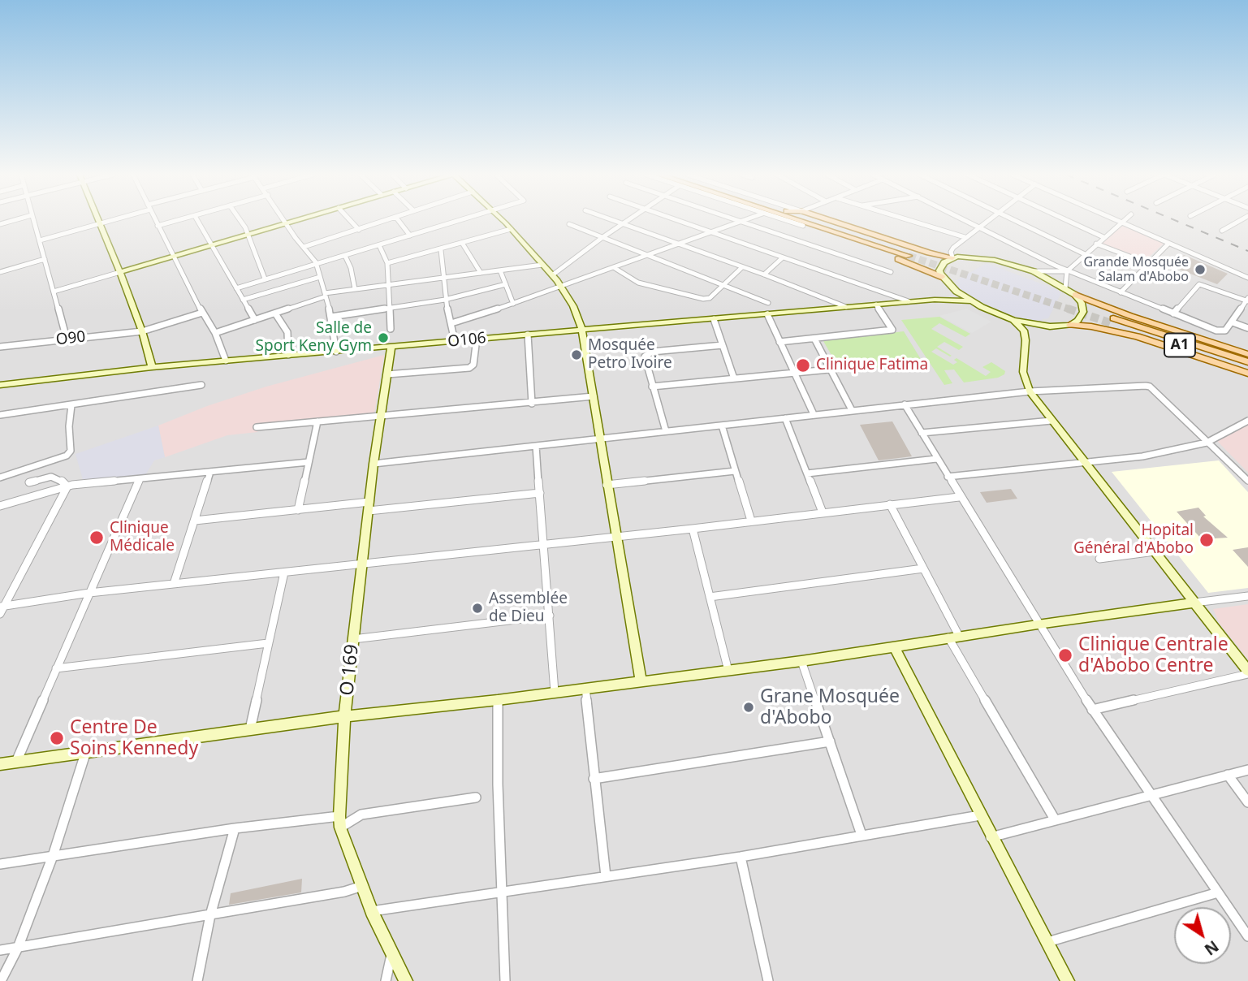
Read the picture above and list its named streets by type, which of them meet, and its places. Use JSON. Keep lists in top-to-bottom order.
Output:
{
  "streets": {
    "main road": ["A1"],
    "street": ["O90", "O106", "O 169"]
  },
  "crossings": [
    ["O106", "O 169"]
  ],
  "places": [
    "Grande Mosquée Salam d'Abobo",
    "Salle de Sport Keny Gym",
    "Mosquée Petro Ivoire",
    "Clinique Fatima",
    "Clinique Médicale",
    "Hopital Général d'Abobo",
    "Assemblée de Dieu",
    "Clinique Centrale d'Abobo Centre",
    "Grane Mosquée d'Abobo",
    "Centre De Soins Kennedy"
  ],
  "north": "bottom right"
}
